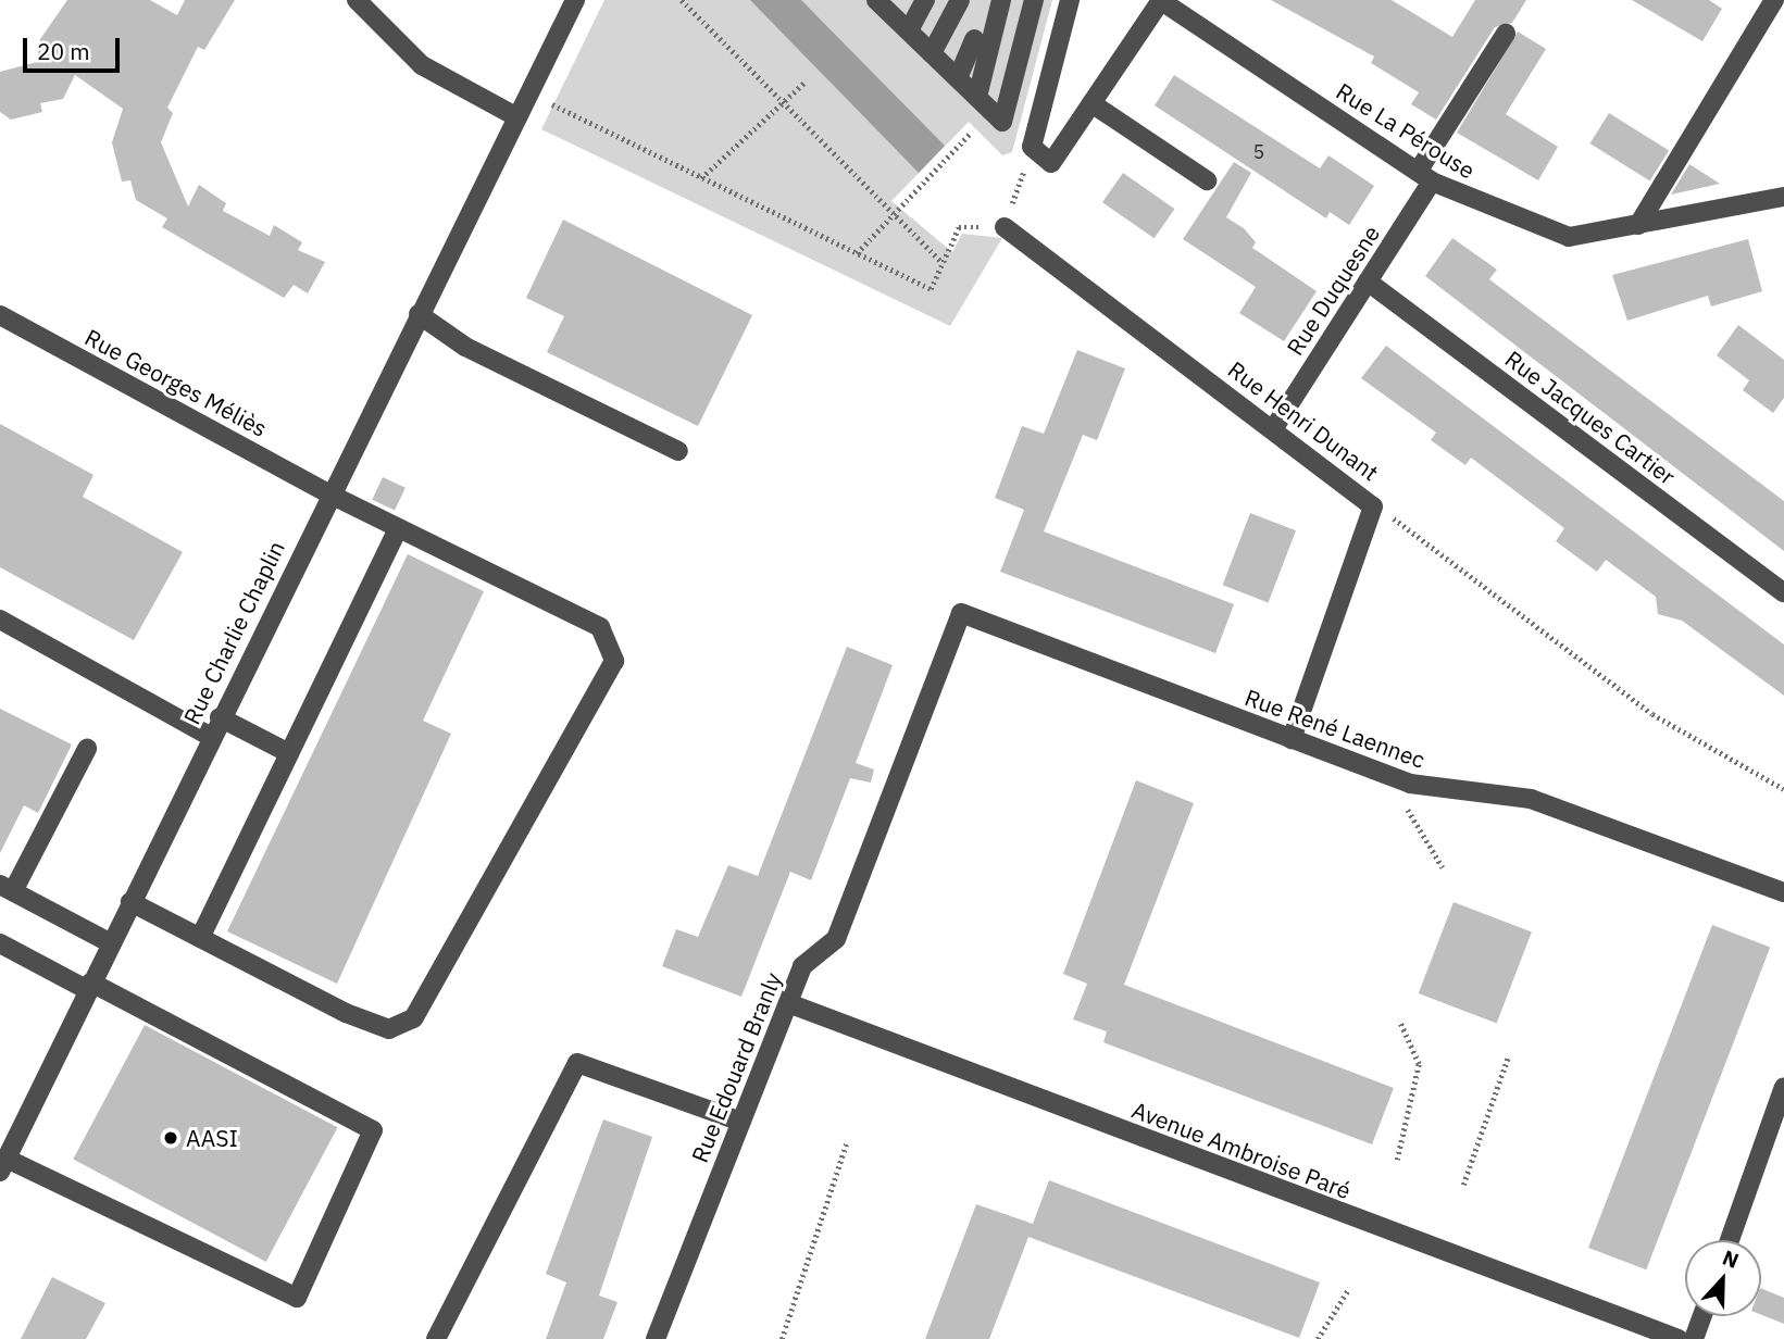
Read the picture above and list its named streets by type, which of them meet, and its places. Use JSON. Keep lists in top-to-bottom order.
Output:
{
  "streets": {
    "street": [
      "Rue La Pérouse",
      "Rue Duquesne",
      "Rue Georges Méliès",
      "Rue Jacques Cartier",
      "Rue Henri Dunant",
      "Rue Charlie Chaplin",
      "Rue René Laennec",
      "Rue Edouard Branly",
      "Avenue Ambroise Paré"
    ]
  },
  "crossings": [
    ["Rue La Pérouse", "Rue Duquesne"],
    ["Rue Duquesne", "Rue Jacques Cartier"],
    ["Rue Duquesne", "Rue Henri Dunant"],
    ["Rue Georges Méliès", "Rue Charlie Chaplin"],
    ["Rue Henri Dunant", "Rue René Laennec"],
    ["Rue René Laennec", "Rue Edouard Branly"],
    ["Rue Edouard Branly", "Avenue Ambroise Paré"]
  ],
  "places": ["AASI"],
  "house_numbers": ["5"],
  "scale_bar": "20 m",
  "north": "top"
}
